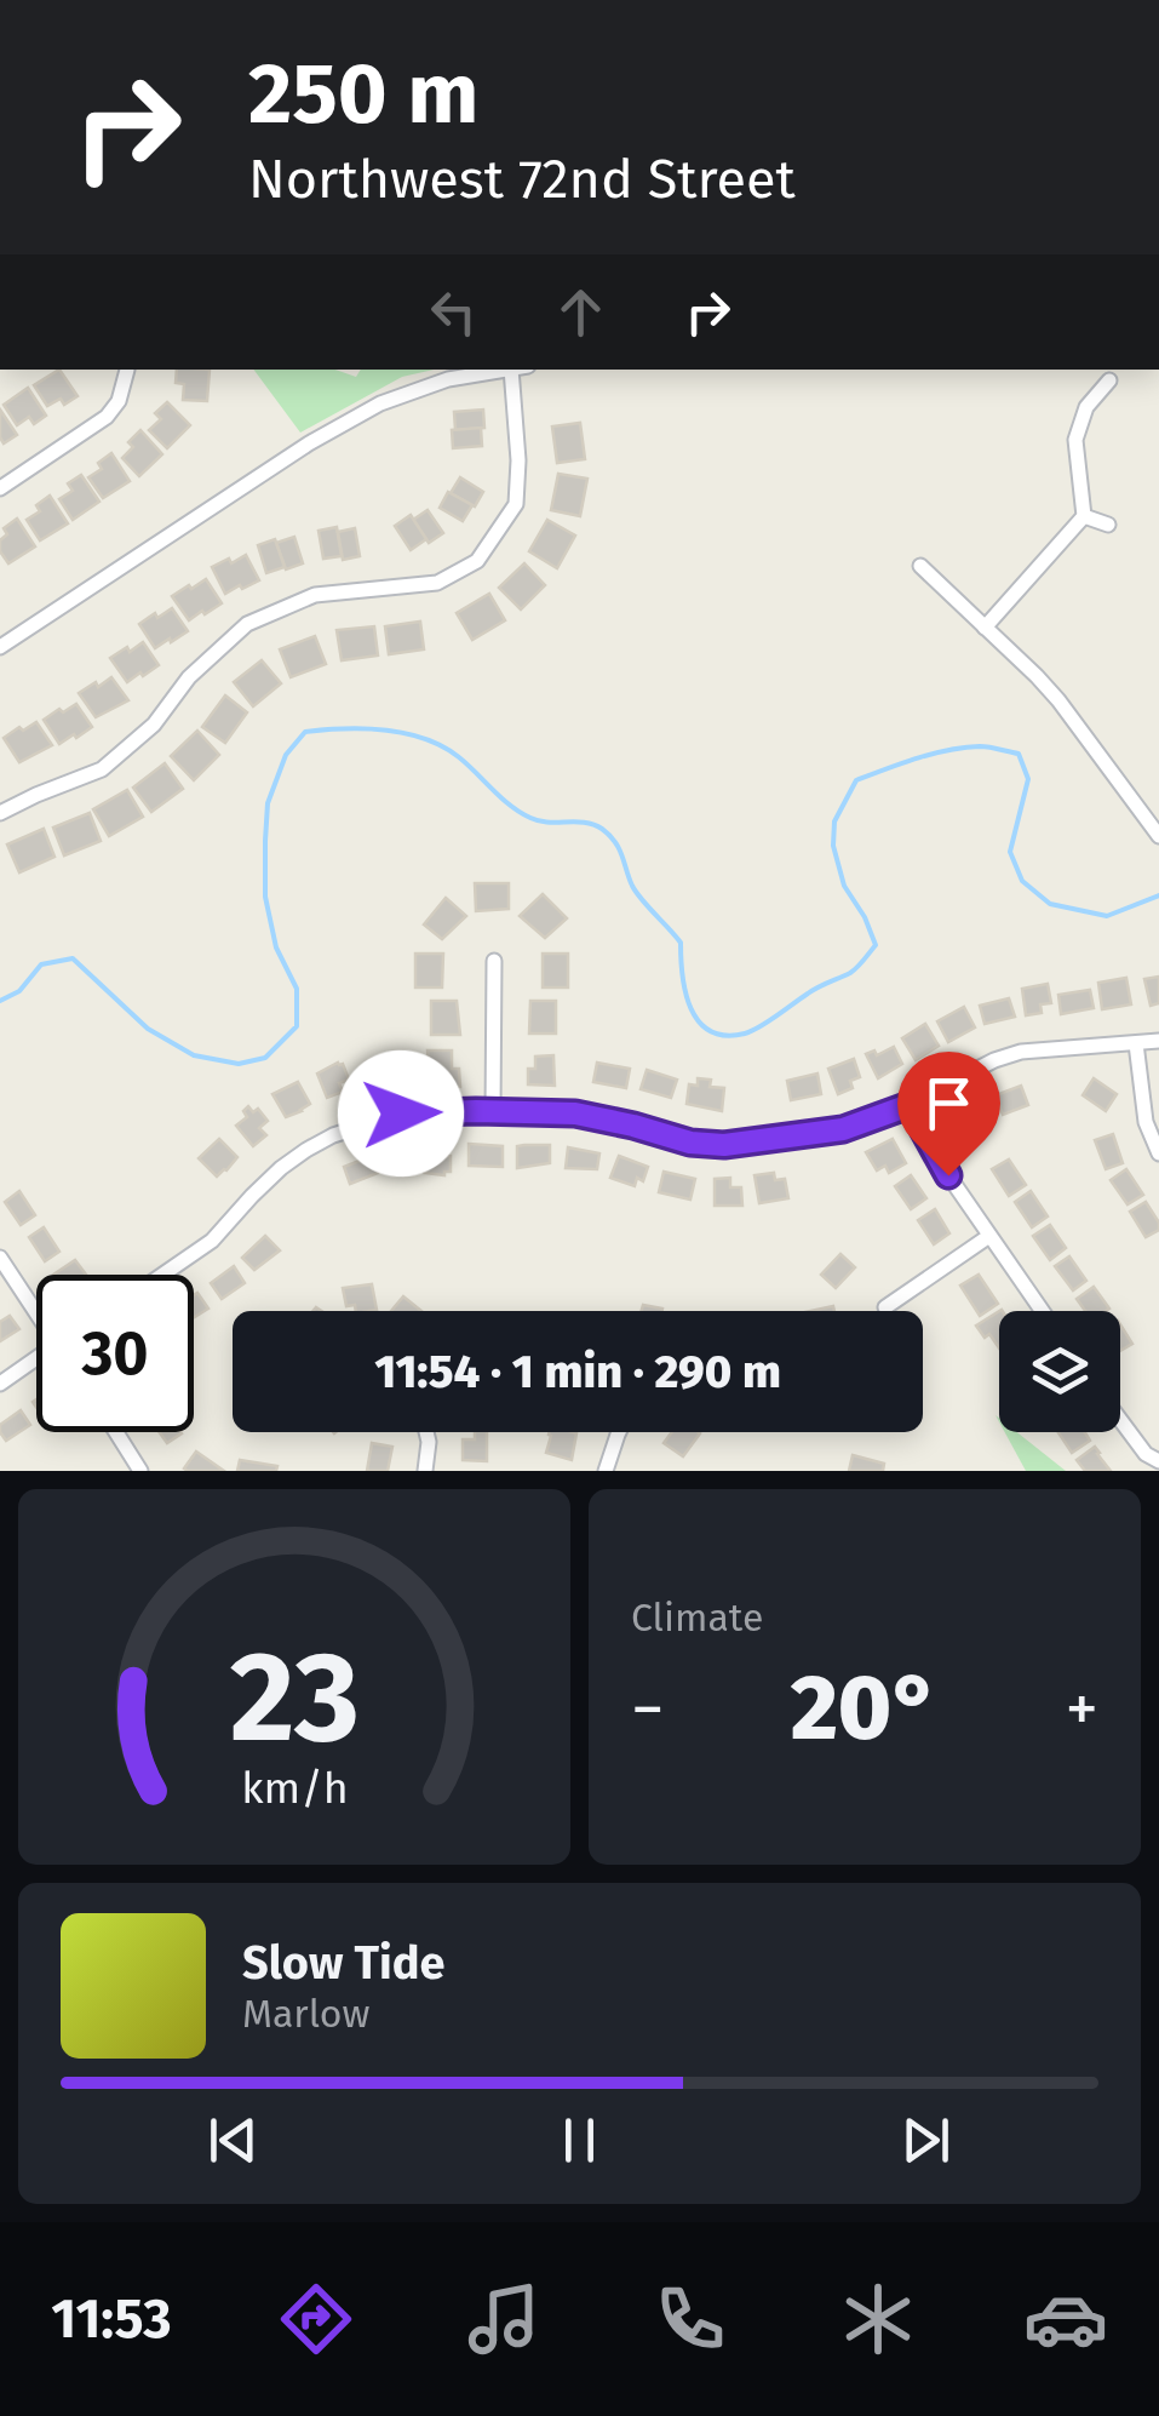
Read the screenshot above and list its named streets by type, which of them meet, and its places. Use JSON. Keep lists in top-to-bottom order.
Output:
{
  "page": {
    "turn": ["250 m", "Northwest 72nd Street"],
    "limit": "30",
    "trip": "11:54 · 1 min · 290 m",
    "tile": "Climate",
    "heat": ["−", "20°", "+"],
    "song": ["Slow Tide", "Marlow"],
    "tabs": "11:53",
    "gauge": ["23", "km/h"]
  }
}
